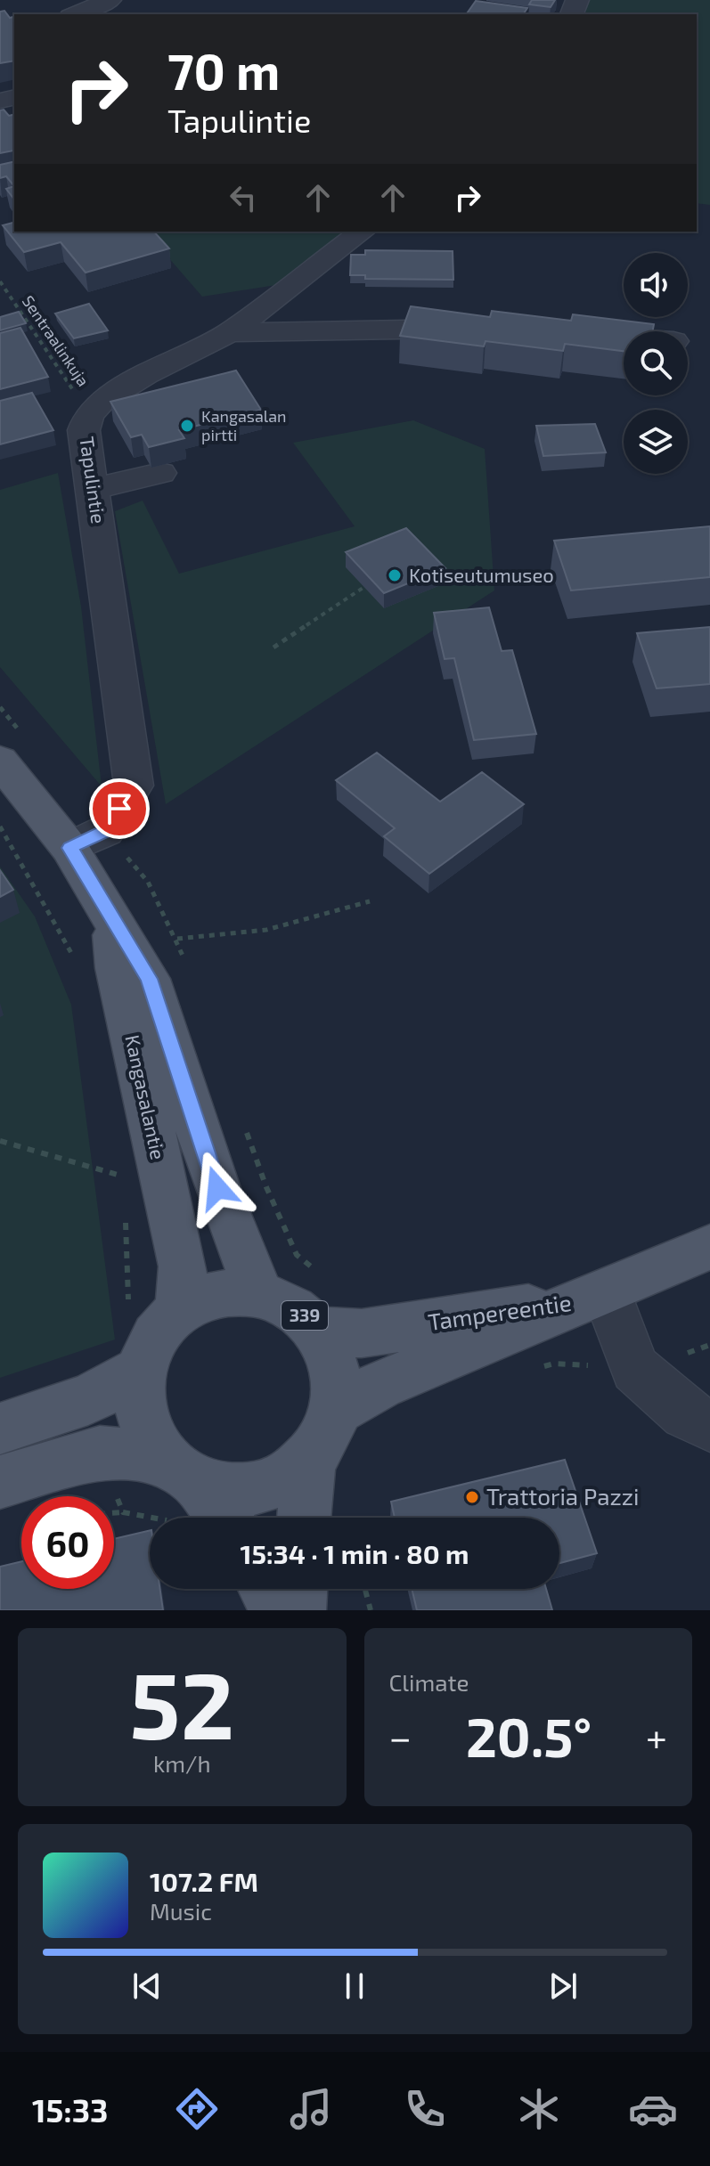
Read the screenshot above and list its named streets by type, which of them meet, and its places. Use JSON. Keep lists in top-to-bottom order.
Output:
{
  "streets": {
    "main road": ["Kangasalantie", "Tampereentie", "339"],
    "street": ["Tapulintie"],
    "path": ["Sentraalinkuja"]
  },
  "crossings": [
    ["Sentraalinkuja", "Tapulintie"],
    ["Tapulintie", "Kangasalantie"],
    ["Kangasalantie", "Tampereentie"],
    ["Kangasalantie", "339"],
    ["Tampereentie", "339"]
  ],
  "places": ["Kangasalan pirtti", "Kotiseutumuseo", "Trattoria Pazzi"],
  "page": {
    "turn": ["70 m", "Tapulintie"],
    "limit": "60",
    "trip": "15:34 · 1 min · 80 m",
    "tile": [
      ["52", "km/h"],
      "Climate"
    ],
    "heat": ["−", "20.5°", "+"],
    "song": ["107.2 FM", "Music"],
    "tabs": "15:33"
  }
}
